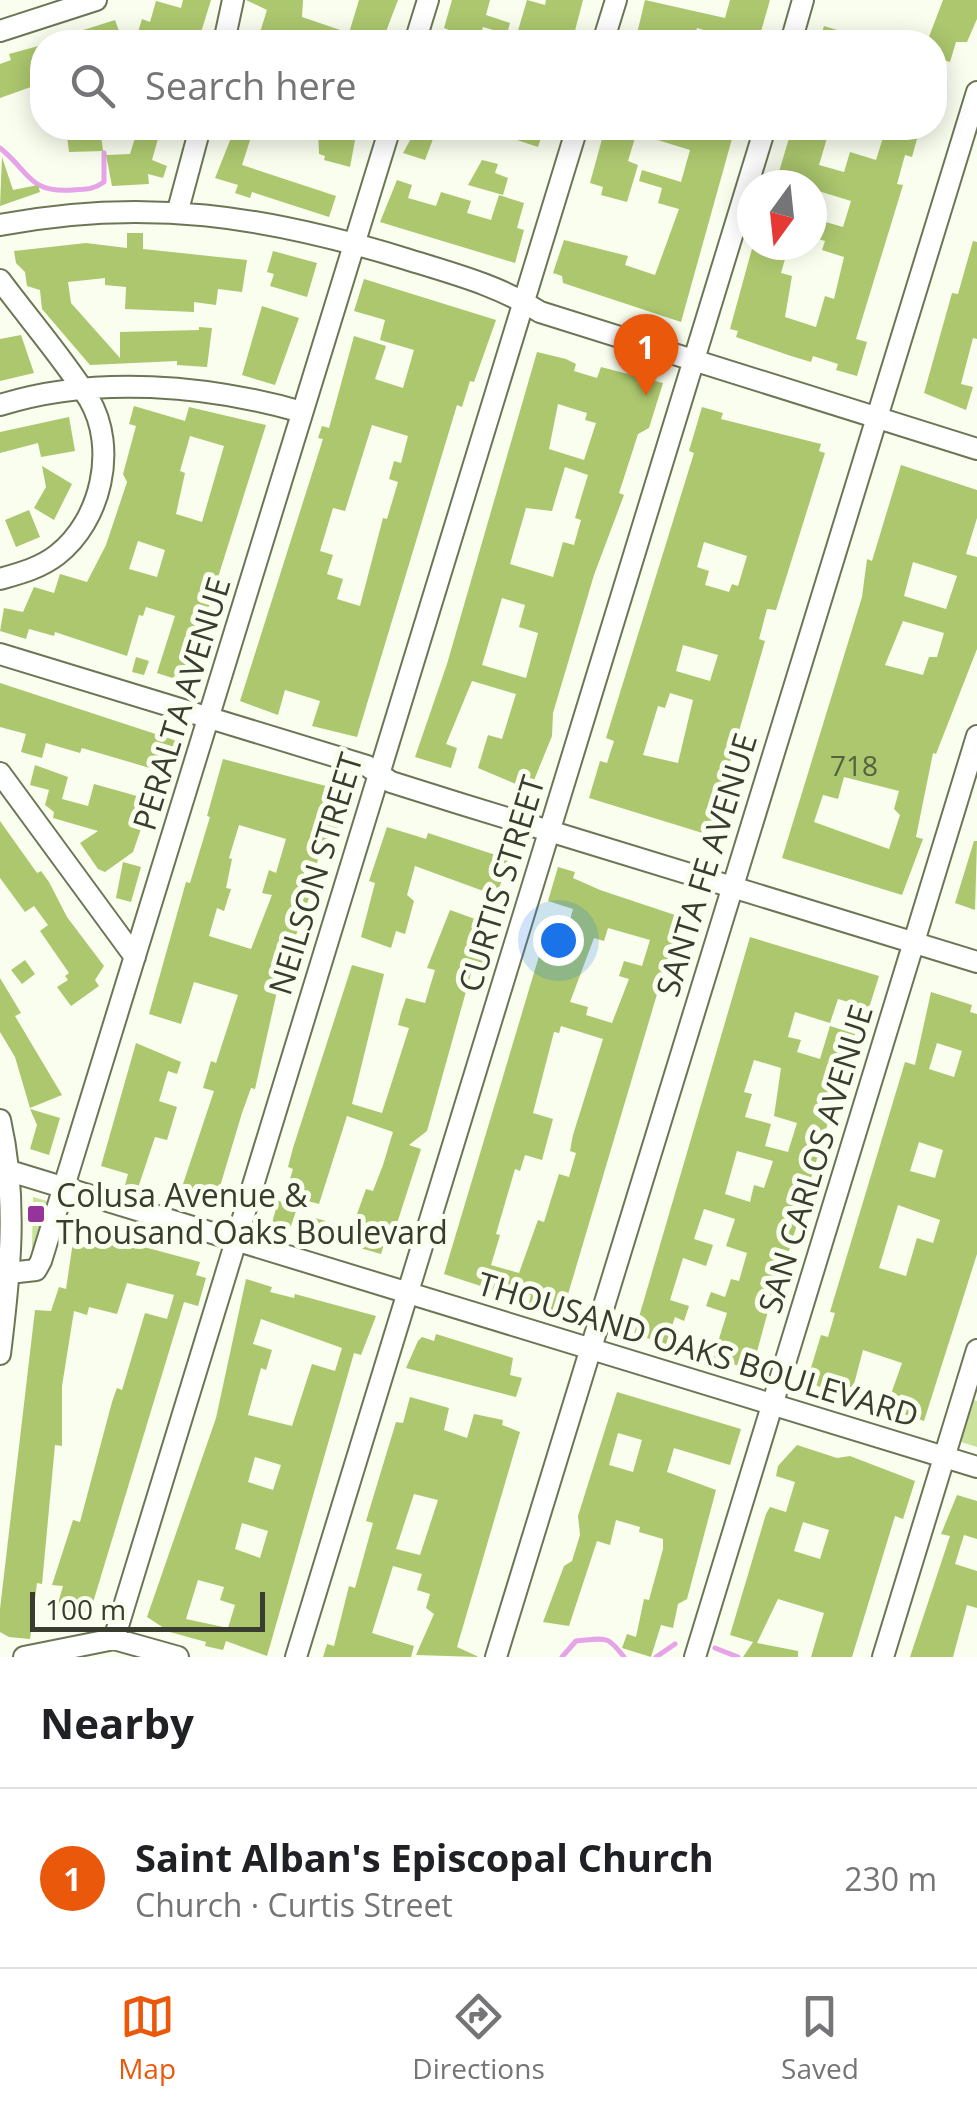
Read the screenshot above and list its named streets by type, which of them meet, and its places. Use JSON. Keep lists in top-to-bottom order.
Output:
{
  "streets": {
    "street": [
      "PERALTA AVENUE",
      "SANTA FE AVENUE",
      "NEILSON STREET",
      "CURTIS STREET",
      "SAN CARLOS AVENUE",
      "THOUSAND OAKS BOULEVARD"
    ]
  },
  "crossings": [
    ["PERALTA AVENUE", "THOUSAND OAKS BOULEVARD"],
    ["SANTA FE AVENUE", "THOUSAND OAKS BOULEVARD"],
    ["NEILSON STREET", "THOUSAND OAKS BOULEVARD"],
    ["CURTIS STREET", "THOUSAND OAKS BOULEVARD"],
    ["SAN CARLOS AVENUE", "THOUSAND OAKS BOULEVARD"]
  ],
  "places": {
    "transit": ["Colusa Avenue & Thousand Oaks Boulevard"]
  },
  "house_numbers": ["718"],
  "scale_bar": "100 m",
  "north": "bottom",
  "page": {
    "search": "Search here",
    "pins": "1",
    "scale": "100 m",
    "heading": "Nearby",
    "list": [
      {
        "mark": "1",
        "name": "Saint Alban's Episcopal Church",
        "note": "Church · Curtis Street",
        "value": "230 m"
      }
    ],
    "nav": ["Map", "Directions", "Saved"]
  }
}
